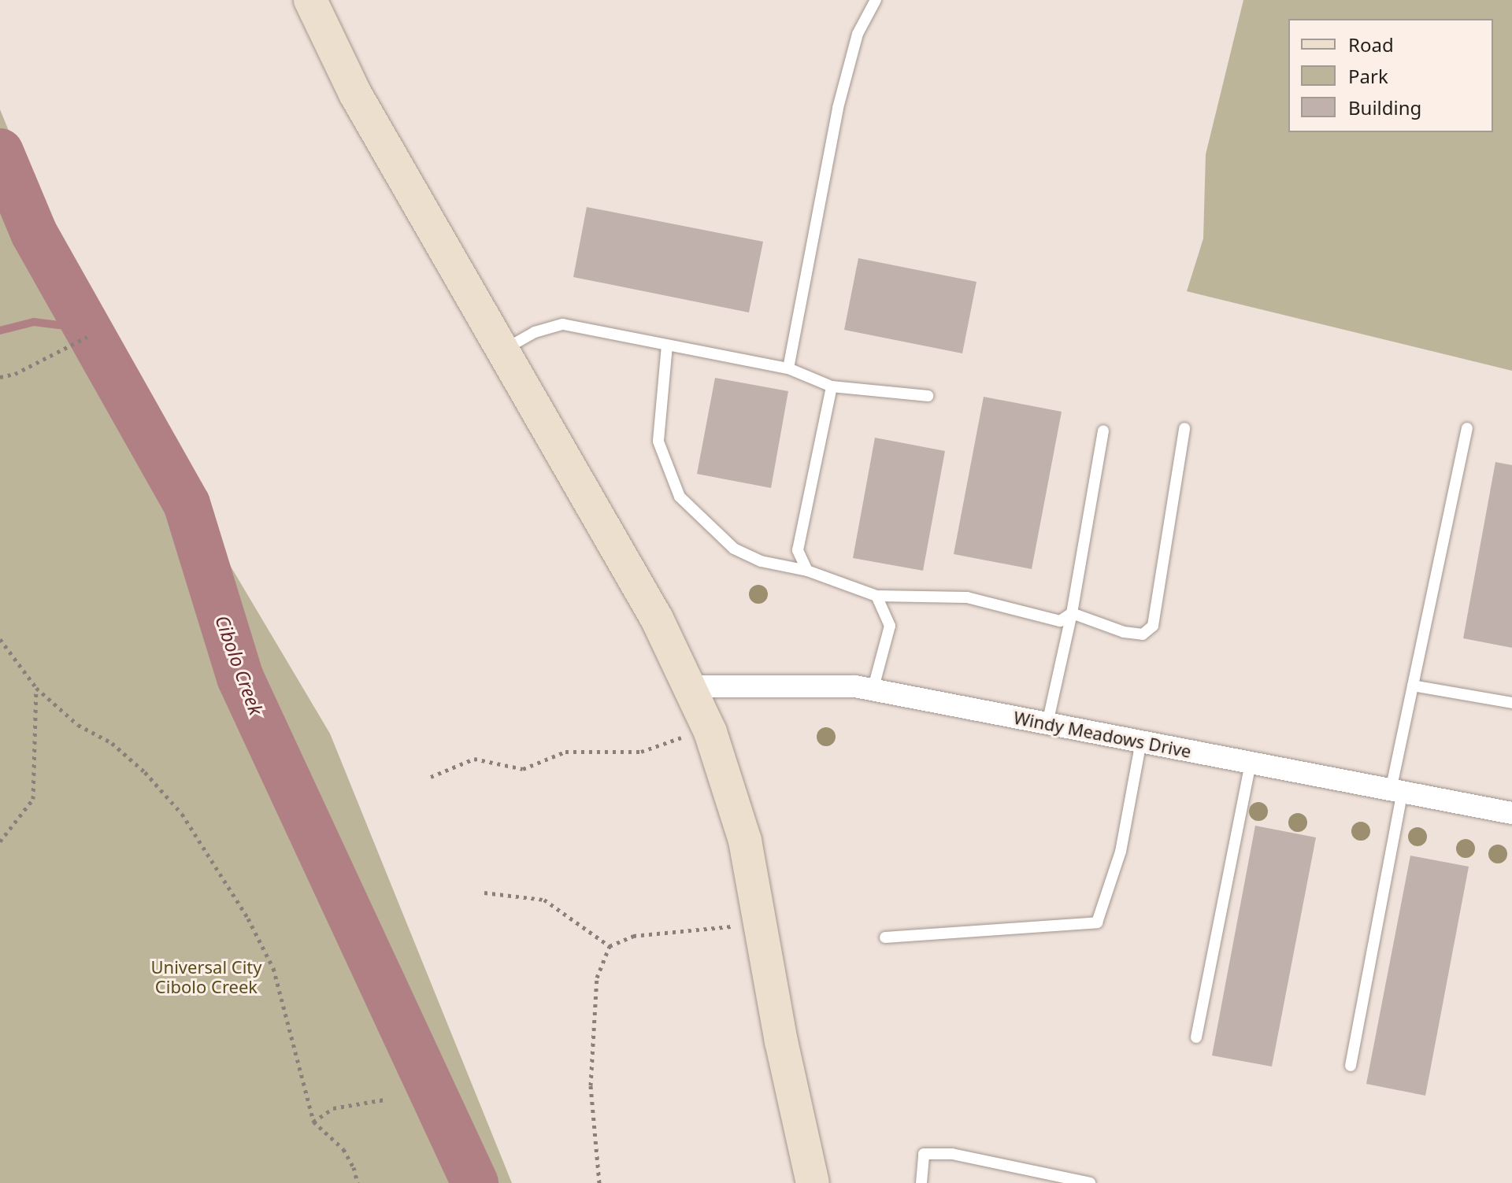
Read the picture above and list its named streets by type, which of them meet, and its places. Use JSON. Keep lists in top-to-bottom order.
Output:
{
  "streets": {
    "street": ["Windy Meadows Drive"]
  },
  "water": ["Cibolo Creek"],
  "parks": ["Universal City Cibolo Creek"],
  "legend": ["Road", "Park", "Building"]
}
